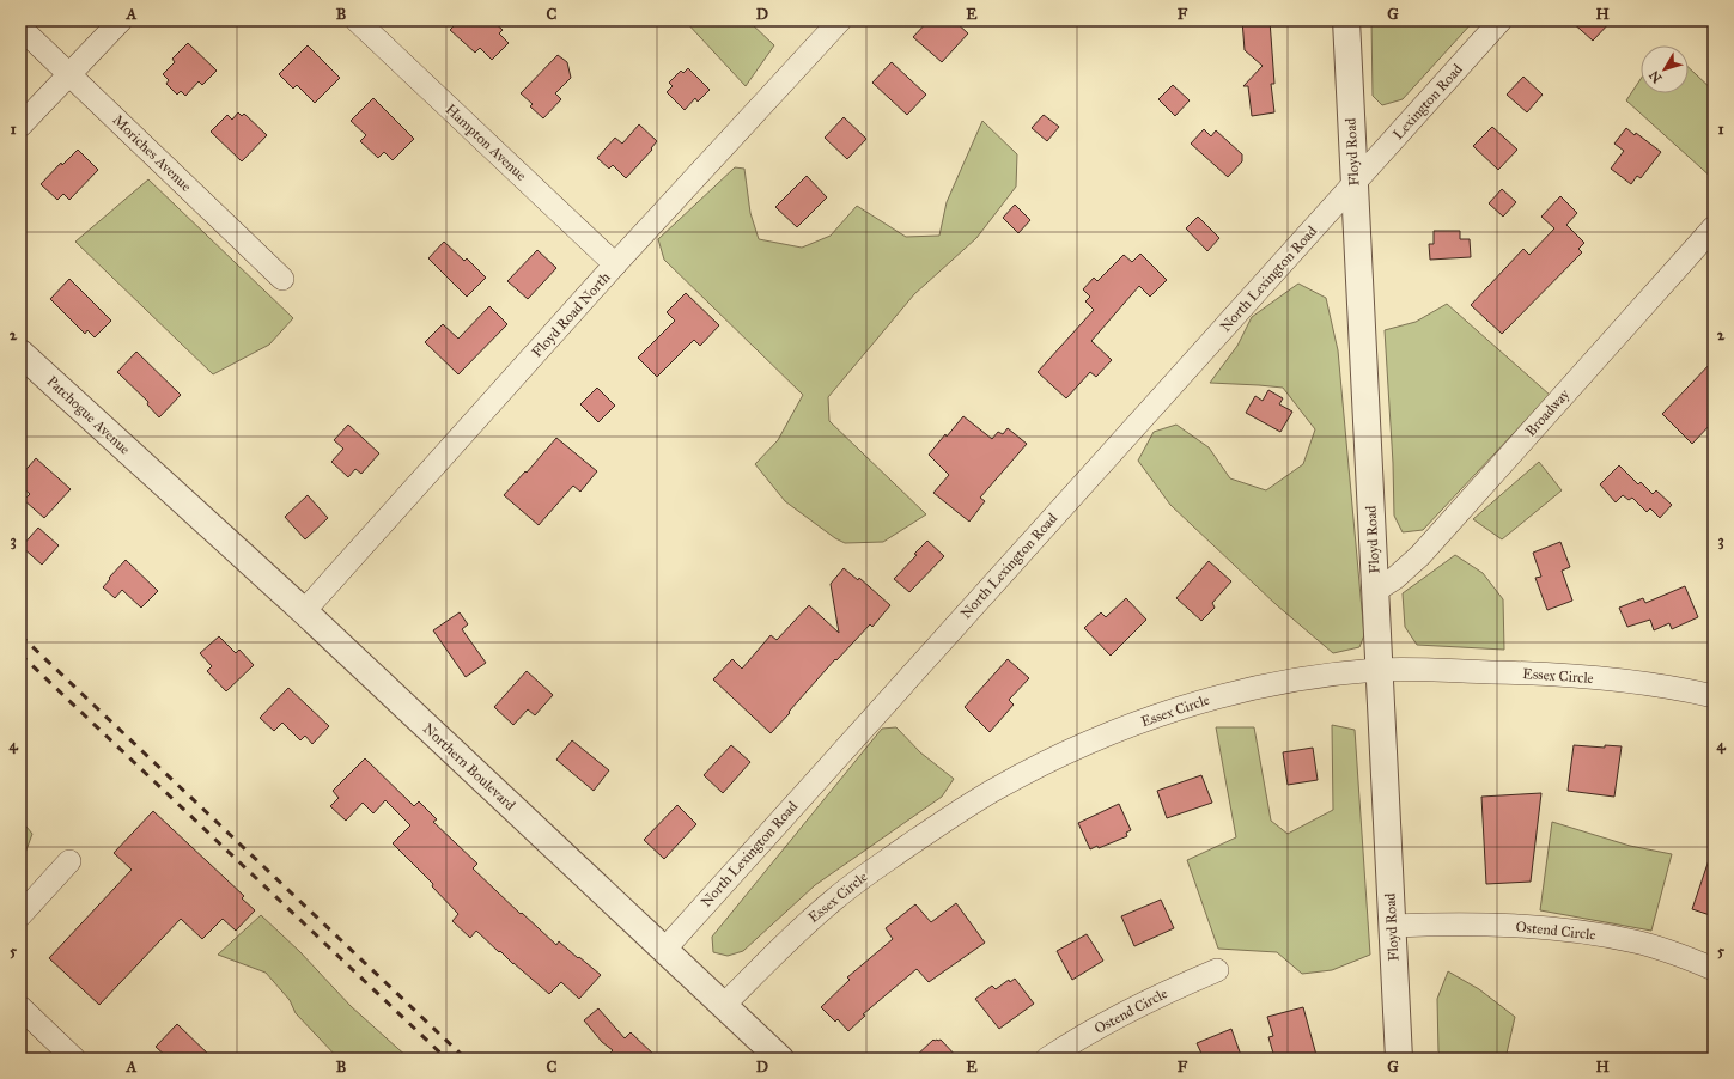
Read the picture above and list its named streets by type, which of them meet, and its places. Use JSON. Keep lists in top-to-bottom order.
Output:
{
  "streets": {
    "street": [
      "Lexington Road",
      "Hampton Avenue",
      "Floyd Road",
      "Moriches Avenue",
      "North Lexington Road",
      "Floyd Road North",
      "Broadway",
      "Patchogue Avenue",
      "Essex Circle",
      "Northern Boulevard",
      "Ostend Circle"
    ]
  },
  "crossings": [
    ["Lexington Road", "Floyd Road"],
    ["Lexington Road", "North Lexington Road"],
    ["Hampton Avenue", "Floyd Road North"],
    ["Floyd Road", "North Lexington Road"],
    ["Floyd Road", "Broadway"],
    ["Floyd Road", "Essex Circle"],
    ["Floyd Road", "Ostend Circle"],
    ["North Lexington Road", "Northern Boulevard"],
    ["Floyd Road North", "Northern Boulevard"],
    ["Patchogue Avenue", "Northern Boulevard"],
    ["Essex Circle", "Northern Boulevard"]
  ],
  "north": "bottom left",
  "grid": {
    "columns": [
      "A",
      "B",
      "C",
      "D",
      "E",
      "F",
      "G",
      "H"
    ],
    "rows": [
      "1",
      "2",
      "3",
      "4",
      "5"
    ]
  }
}
